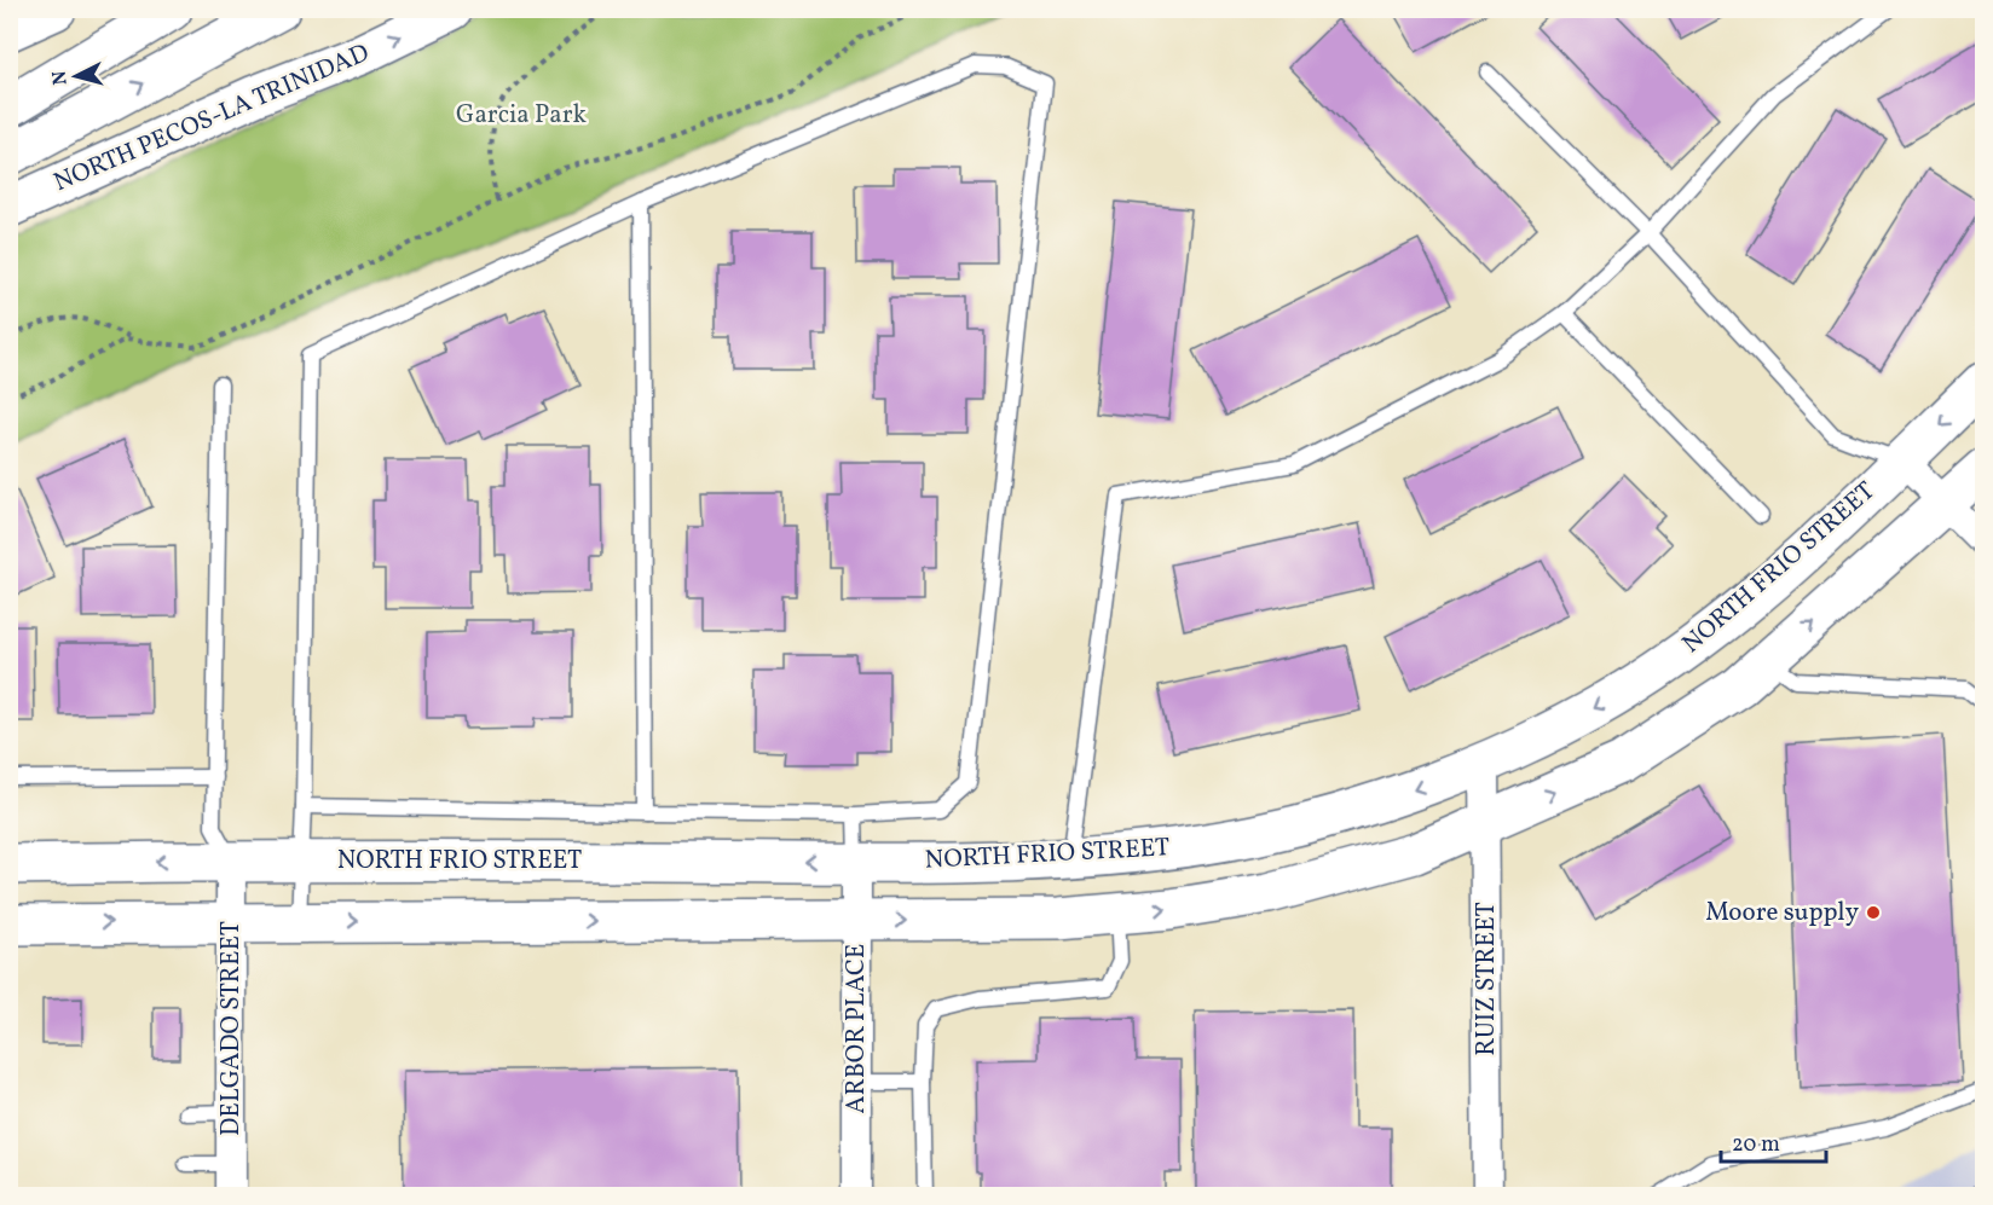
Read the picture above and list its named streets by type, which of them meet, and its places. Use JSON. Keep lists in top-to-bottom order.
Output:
{
  "streets": {
    "main road": ["NORTH PECOS-LA TRINIDAD", "NORTH FRIO STREET"],
    "street": ["RUIZ STREET", "DELGADO STREET", "ARBOR PLACE"]
  },
  "crossings": [
    ["NORTH FRIO STREET", "RUIZ STREET"],
    ["NORTH FRIO STREET", "DELGADO STREET"],
    ["NORTH FRIO STREET", "ARBOR PLACE"]
  ],
  "parks": ["Garcia Park"],
  "places": ["Moore supply"],
  "scale_bar": "20 m",
  "north": "left"
}
